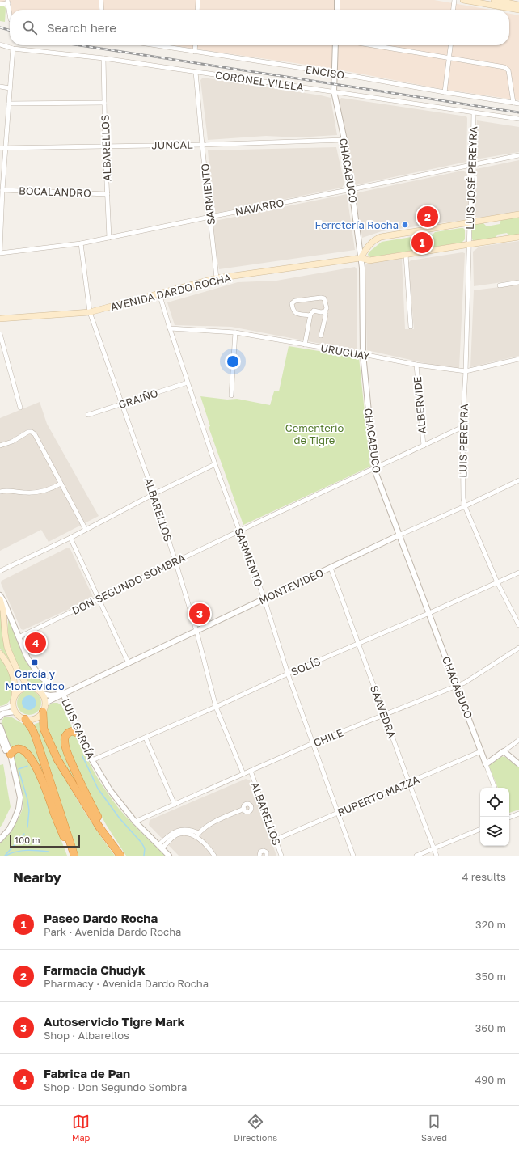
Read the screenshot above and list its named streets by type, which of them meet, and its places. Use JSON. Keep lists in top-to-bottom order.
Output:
{
  "streets": {
    "main road": ["AVENIDA DARDO ROCHA"],
    "street": [
      "ENCISO",
      "CORONEL VILELA",
      "JUNCAL",
      "ALBARELLOS",
      "CHACABUCO",
      "LUIS JOSÉ PEREYRA",
      "BOCALANDRO",
      "SARMIENTO",
      "NAVARRO",
      "URUGUAY",
      "GRAIÑO",
      "ALBERVIDE",
      "LUIS PEREYRA",
      "DON SEGUNDO SOMBRA",
      "MONTEVIDEO",
      "SOLÍS",
      "SAAVEDRA",
      "LUIS GARCÍA",
      "CHILE",
      "RUPERTO MAZZA"
    ]
  },
  "crossings": [
    ["ENCISO", "CHACABUCO"],
    ["CORONEL VILELA", "ALBARELLOS"],
    ["CORONEL VILELA", "CHACABUCO"],
    ["CORONEL VILELA", "LUIS JOSÉ PEREYRA"],
    ["CORONEL VILELA", "SARMIENTO"],
    ["JUNCAL", "ALBARELLOS"],
    ["JUNCAL", "CHACABUCO"],
    ["JUNCAL", "SARMIENTO"],
    ["ALBARELLOS", "BOCALANDRO"],
    ["ALBARELLOS", "NAVARRO"],
    ["ALBARELLOS", "AVENIDA DARDO ROCHA"],
    ["ALBARELLOS", "GRAIÑO"],
    ["ALBARELLOS", "DON SEGUNDO SOMBRA"],
    ["ALBARELLOS", "MONTEVIDEO"],
    ["ALBARELLOS", "SOLÍS"],
    ["ALBARELLOS", "CHILE"],
    ["ALBARELLOS", "RUPERTO MAZZA"],
    ["CHACABUCO", "NAVARRO"],
    ["CHACABUCO", "AVENIDA DARDO ROCHA"],
    ["CHACABUCO", "URUGUAY"],
    ["CHACABUCO", "DON SEGUNDO SOMBRA"],
    ["CHACABUCO", "MONTEVIDEO"],
    ["CHACABUCO", "SOLÍS"],
    ["CHACABUCO", "CHILE"],
    ["CHACABUCO", "RUPERTO MAZZA"],
    ["LUIS JOSÉ PEREYRA", "NAVARRO"],
    ["LUIS JOSÉ PEREYRA", "AVENIDA DARDO ROCHA"],
    ["LUIS JOSÉ PEREYRA", "LUIS PEREYRA"],
    ["SARMIENTO", "NAVARRO"],
    ["SARMIENTO", "AVENIDA DARDO ROCHA"],
    ["SARMIENTO", "URUGUAY"],
    ["SARMIENTO", "GRAIÑO"],
    ["SARMIENTO", "DON SEGUNDO SOMBRA"],
    ["SARMIENTO", "MONTEVIDEO"],
    ["SARMIENTO", "SOLÍS"],
    ["SARMIENTO", "CHILE"],
    ["SARMIENTO", "RUPERTO MAZZA"],
    ["AVENIDA DARDO ROCHA", "LUIS PEREYRA"],
    ["URUGUAY", "ALBERVIDE"],
    ["URUGUAY", "LUIS PEREYRA"],
    ["ALBERVIDE", "DON SEGUNDO SOMBRA"],
    ["LUIS PEREYRA", "DON SEGUNDO SOMBRA"],
    ["LUIS PEREYRA", "MONTEVIDEO"],
    ["LUIS PEREYRA", "SOLÍS"],
    ["DON SEGUNDO SOMBRA", "LUIS GARCÍA"],
    ["MONTEVIDEO", "SAAVEDRA"],
    ["MONTEVIDEO", "LUIS GARCÍA"],
    ["SOLÍS", "SAAVEDRA"],
    ["SOLÍS", "LUIS GARCÍA"],
    ["SAAVEDRA", "CHILE"],
    ["SAAVEDRA", "RUPERTO MAZZA"],
    ["LUIS GARCÍA", "CHILE"]
  ],
  "parks": ["Cementerio de Tigre"],
  "places": {
    "other": ["Ferretería Rocha"],
    "transit": ["García y Montevideo"]
  },
  "scale_bar": "100 m",
  "page": {
    "search": "Search here",
    "pins": [
      "2",
      "1",
      "3",
      "4"
    ],
    "scale": "100 m",
    "heading": ["Nearby", "4 results"],
    "list": [
      {
        "mark": "1",
        "name": "Paseo Dardo Rocha",
        "note": "Park · Avenida Dardo Rocha",
        "value": "320 m"
      },
      {
        "mark": "2",
        "name": "Farmacia Chudyk",
        "note": "Pharmacy · Avenida Dardo Rocha",
        "value": "350 m"
      },
      {
        "mark": "3",
        "name": "Autoservicio Tigre Mark",
        "note": "Shop · Albarellos",
        "value": "360 m"
      },
      {
        "mark": "4",
        "name": "Fabrica de Pan",
        "note": "Shop · Don Segundo Sombra",
        "value": "490 m"
      }
    ],
    "nav": ["Map", "Directions", "Saved"]
  }
}
